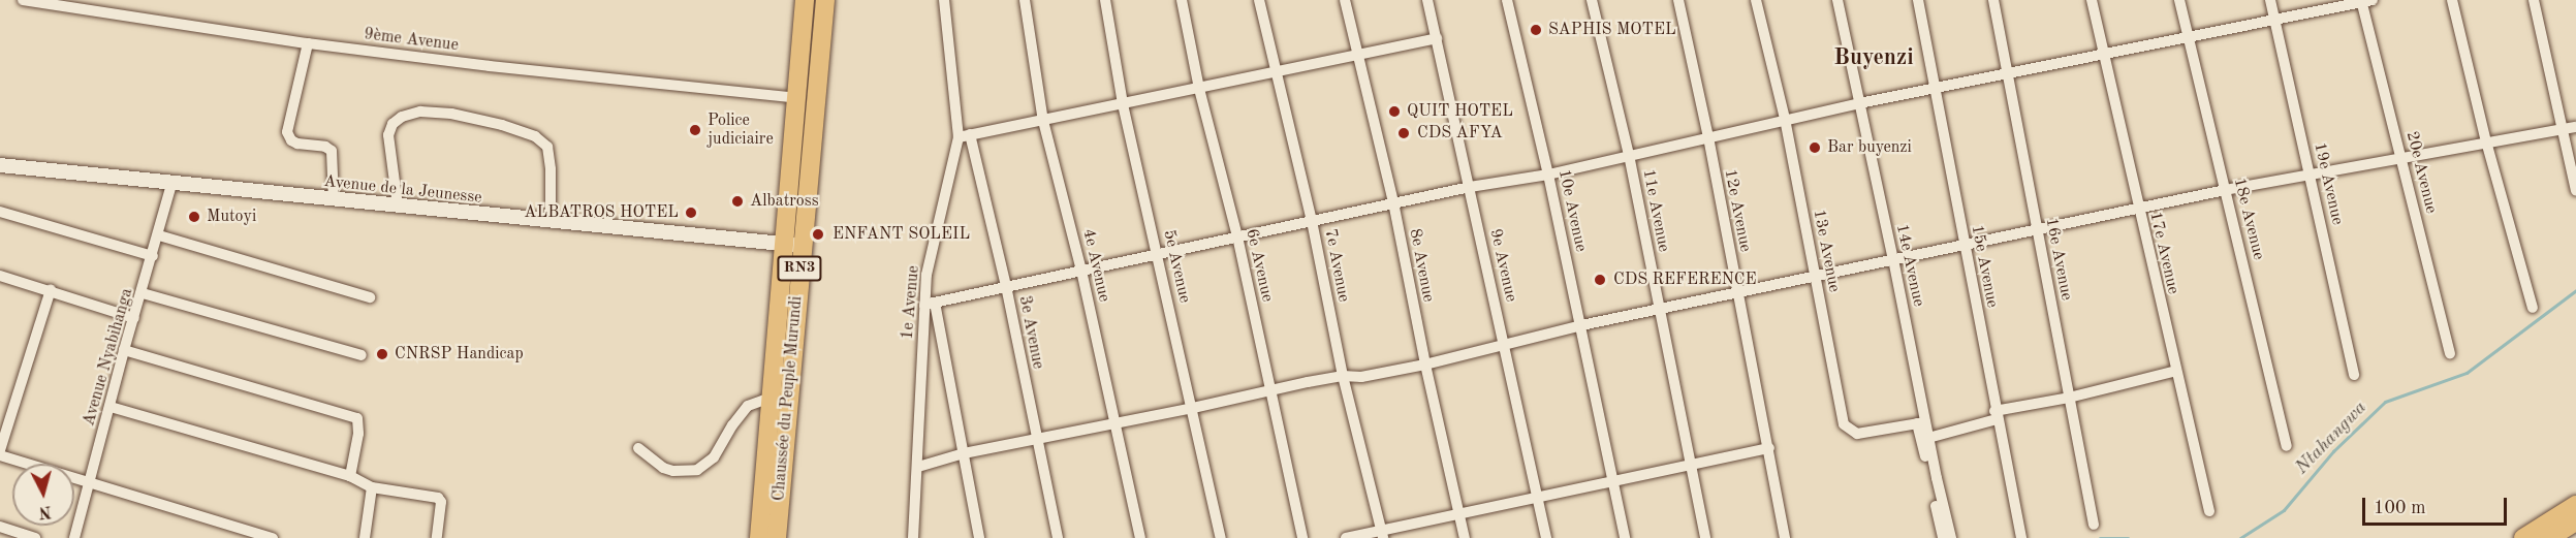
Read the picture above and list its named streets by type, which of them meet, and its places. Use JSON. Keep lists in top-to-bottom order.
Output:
{
  "streets": {
    "main road": ["RN3", "Chaussée du Peuple Murundi"],
    "street": [
      "9ème Avenue",
      "20e Avenue",
      "19e Avenue",
      "Avenue de la Jeunesse",
      "10e Avenue",
      "11e Avenue",
      "12e Avenue",
      "18e Avenue",
      "13e Avenue",
      "17e Avenue",
      "16e Avenue",
      "4e Avenue",
      "6e Avenue",
      "7e Avenue",
      "8e Avenue",
      "9e Avenue",
      "14e Avenue",
      "5e Avenue",
      "15e Avenue",
      "1e Avenue",
      "3e Avenue",
      "Avenue Nyabihanga"
    ]
  },
  "crossings": [
    ["9ème Avenue", "Chaussée du Peuple Murundi"],
    ["Avenue de la Jeunesse", "Avenue Nyabihanga"],
    ["Avenue de la Jeunesse", "Chaussée du Peuple Murundi"],
    ["13e Avenue", "14e Avenue"],
    ["1e Avenue", "3e Avenue"]
  ],
  "districts": ["Buyenzi"],
  "water": ["Ntahangwa"],
  "places": [
    "SAPHIS MOTEL",
    "QUIT HOTEL",
    "Police judiciaire",
    "CDS AFYA",
    "Bar buyenzi",
    "Albatross",
    "ALBATROS HOTEL",
    "Mutoyi",
    "ENFANT SOLEIL",
    "CDS REFERENCE",
    "CNRSP Handicap"
  ],
  "scale_bar": "100 m",
  "north": "bottom"
}
